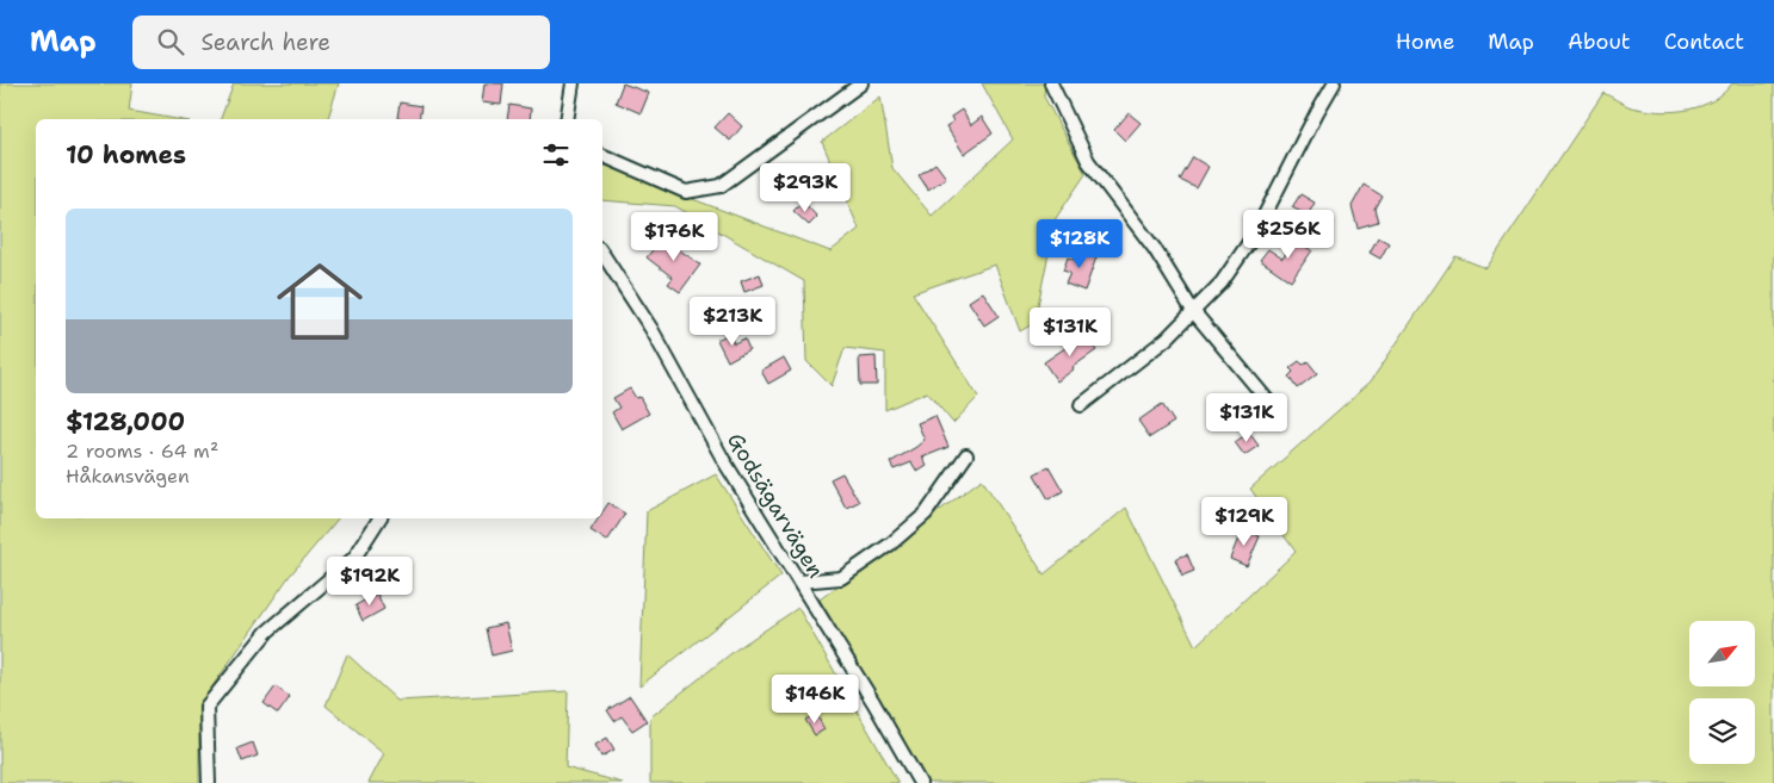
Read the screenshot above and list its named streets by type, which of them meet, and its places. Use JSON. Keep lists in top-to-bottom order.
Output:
{
  "streets": {
    "street": ["Godsägarvägen"]
  },
  "north": "top right",
  "page": {
    "header": "Map",
    "search": "Search here",
    "nav": [
      "Home",
      "Map",
      "About",
      "Contact"
    ],
    "heading": "10 homes",
    "price": [
      "$293K",
      "$256K",
      "$176K",
      "$128K",
      "$213K",
      "$131K",
      "$131K",
      "$129K",
      "$192K",
      "$146K"
    ],
    "list": [
      {
        "name": "$128,000",
        "note": "2 rooms · 64 m² · Håkansvägen"
      }
    ]
  }
}
